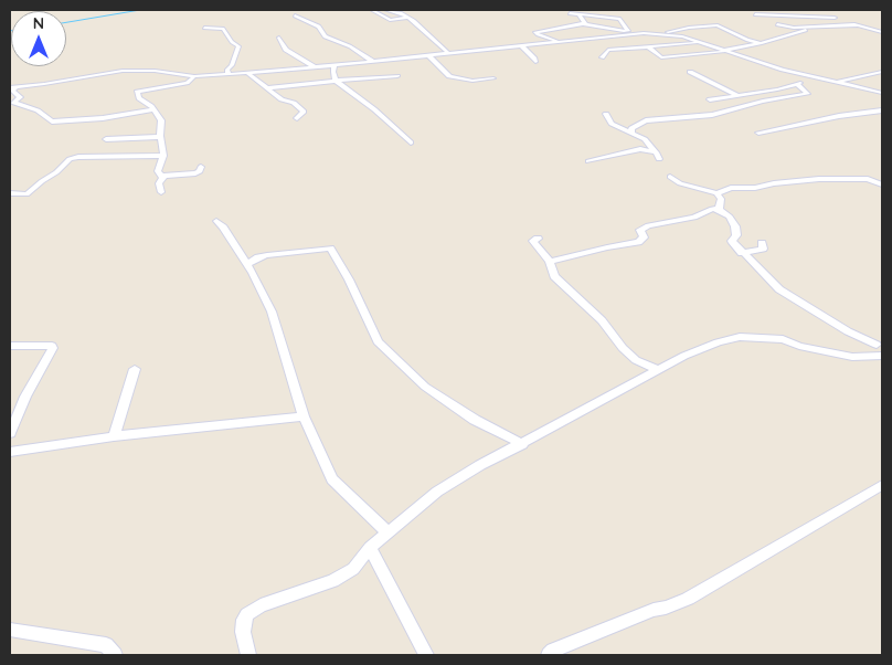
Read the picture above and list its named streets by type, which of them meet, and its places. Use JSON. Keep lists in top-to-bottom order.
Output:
{
  "north": "top"
}
